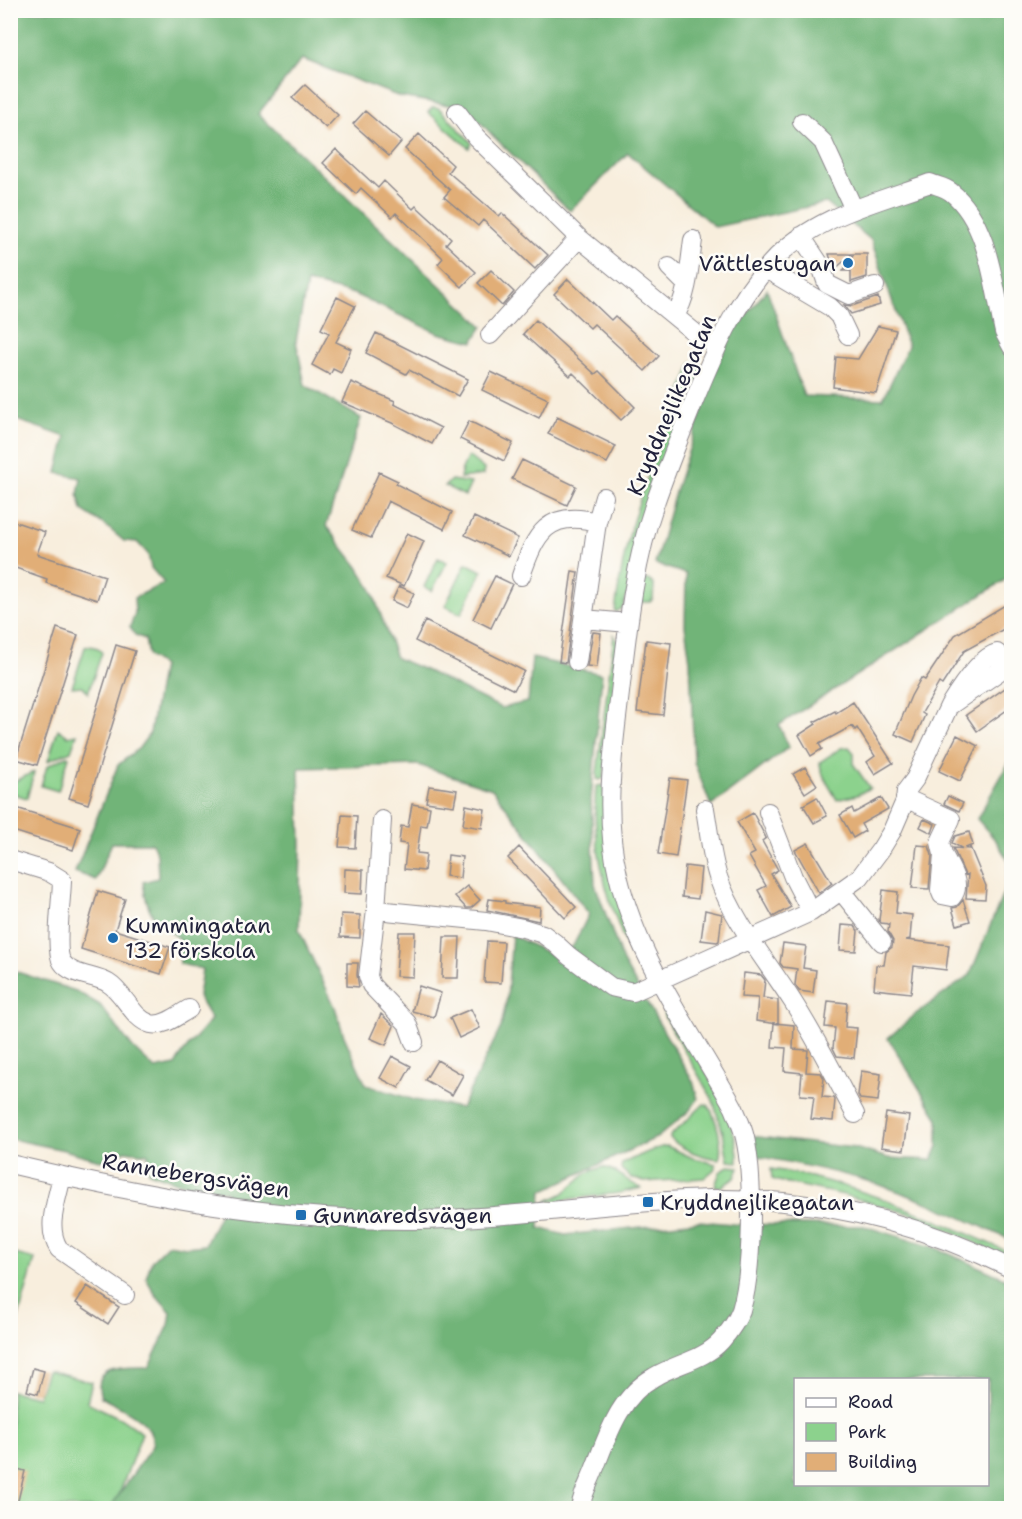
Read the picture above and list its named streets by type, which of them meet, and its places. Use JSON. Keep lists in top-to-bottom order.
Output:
{
  "streets": {
    "street": ["Kryddnejlikegatan", "Rannebergsvägen"]
  },
  "crossings": [
    ["Kryddnejlikegatan", "Rannebergsvägen"]
  ],
  "places": {
    "other": ["Vättlestugan", "Kummingatan 132 förskola"],
    "transit": ["Kryddnejlikegatan", "Gunnaredsvägen"]
  },
  "legend": ["Road", "Park", "Building"]
}
